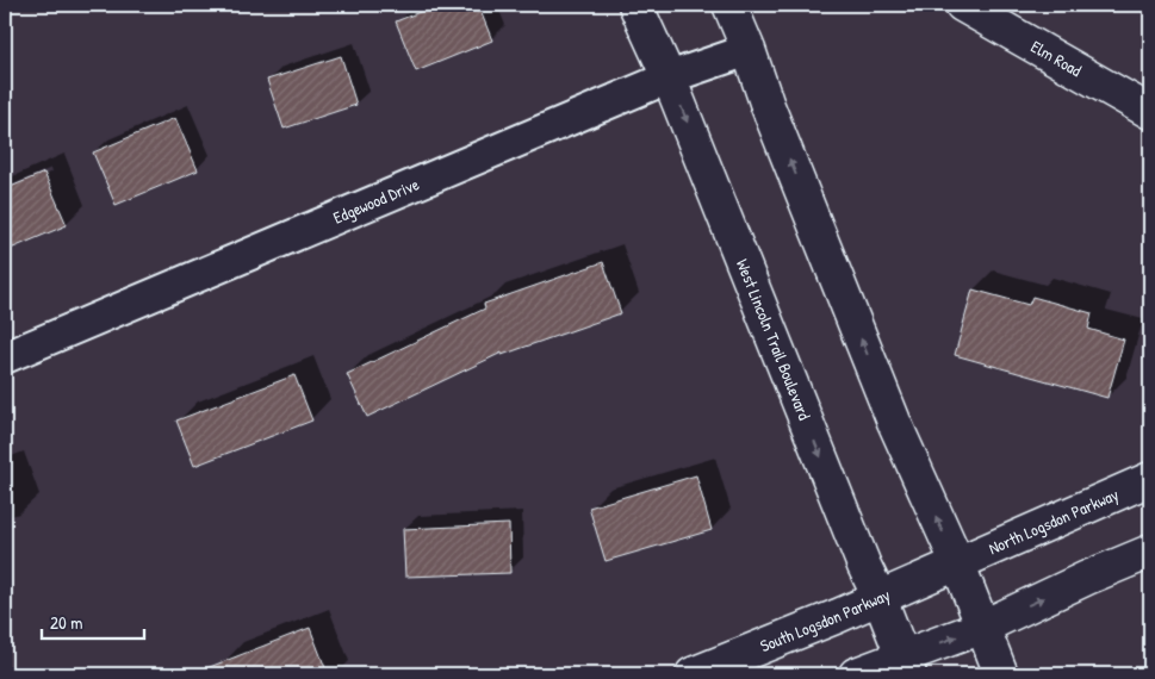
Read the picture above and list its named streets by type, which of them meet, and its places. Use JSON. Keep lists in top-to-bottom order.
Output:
{
  "streets": {
    "main road": [
      "Elm Road",
      "West Lincoln Trail Boulevard",
      "North Logsdon Parkway",
      "South Logsdon Parkway"
    ],
    "street": ["Edgewood Drive"]
  },
  "crossings": [
    ["Edgewood Drive", "West Lincoln Trail Boulevard"],
    ["West Lincoln Trail Boulevard", "South Logsdon Parkway"],
    ["North Logsdon Parkway", "South Logsdon Parkway"]
  ],
  "scale_bar": "20 m"
}
